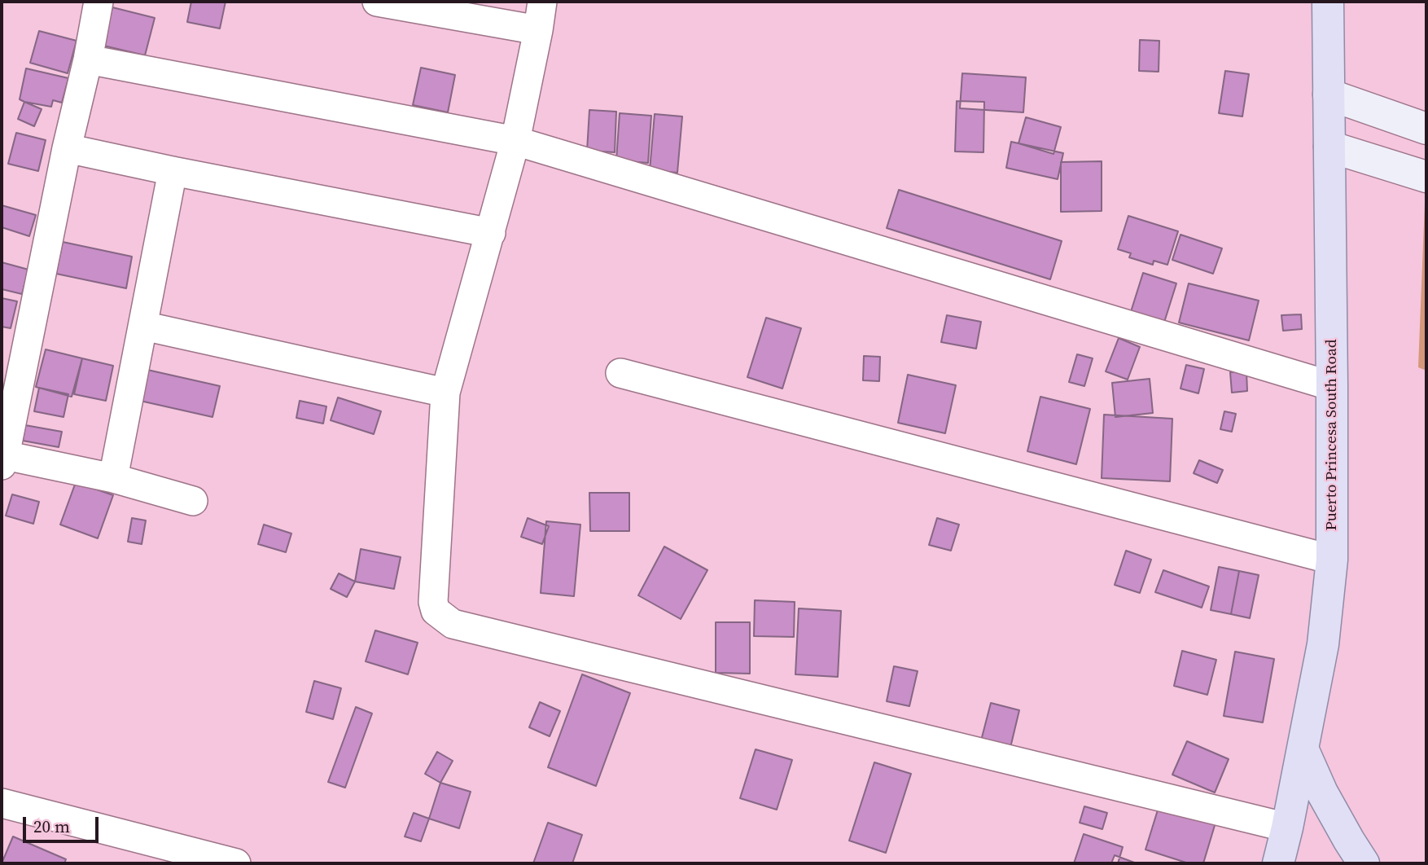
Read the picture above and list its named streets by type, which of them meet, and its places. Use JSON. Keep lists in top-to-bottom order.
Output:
{
  "streets": {
    "main road": ["Puerto Princesa South Road"]
  },
  "scale_bar": "20 m"
}
